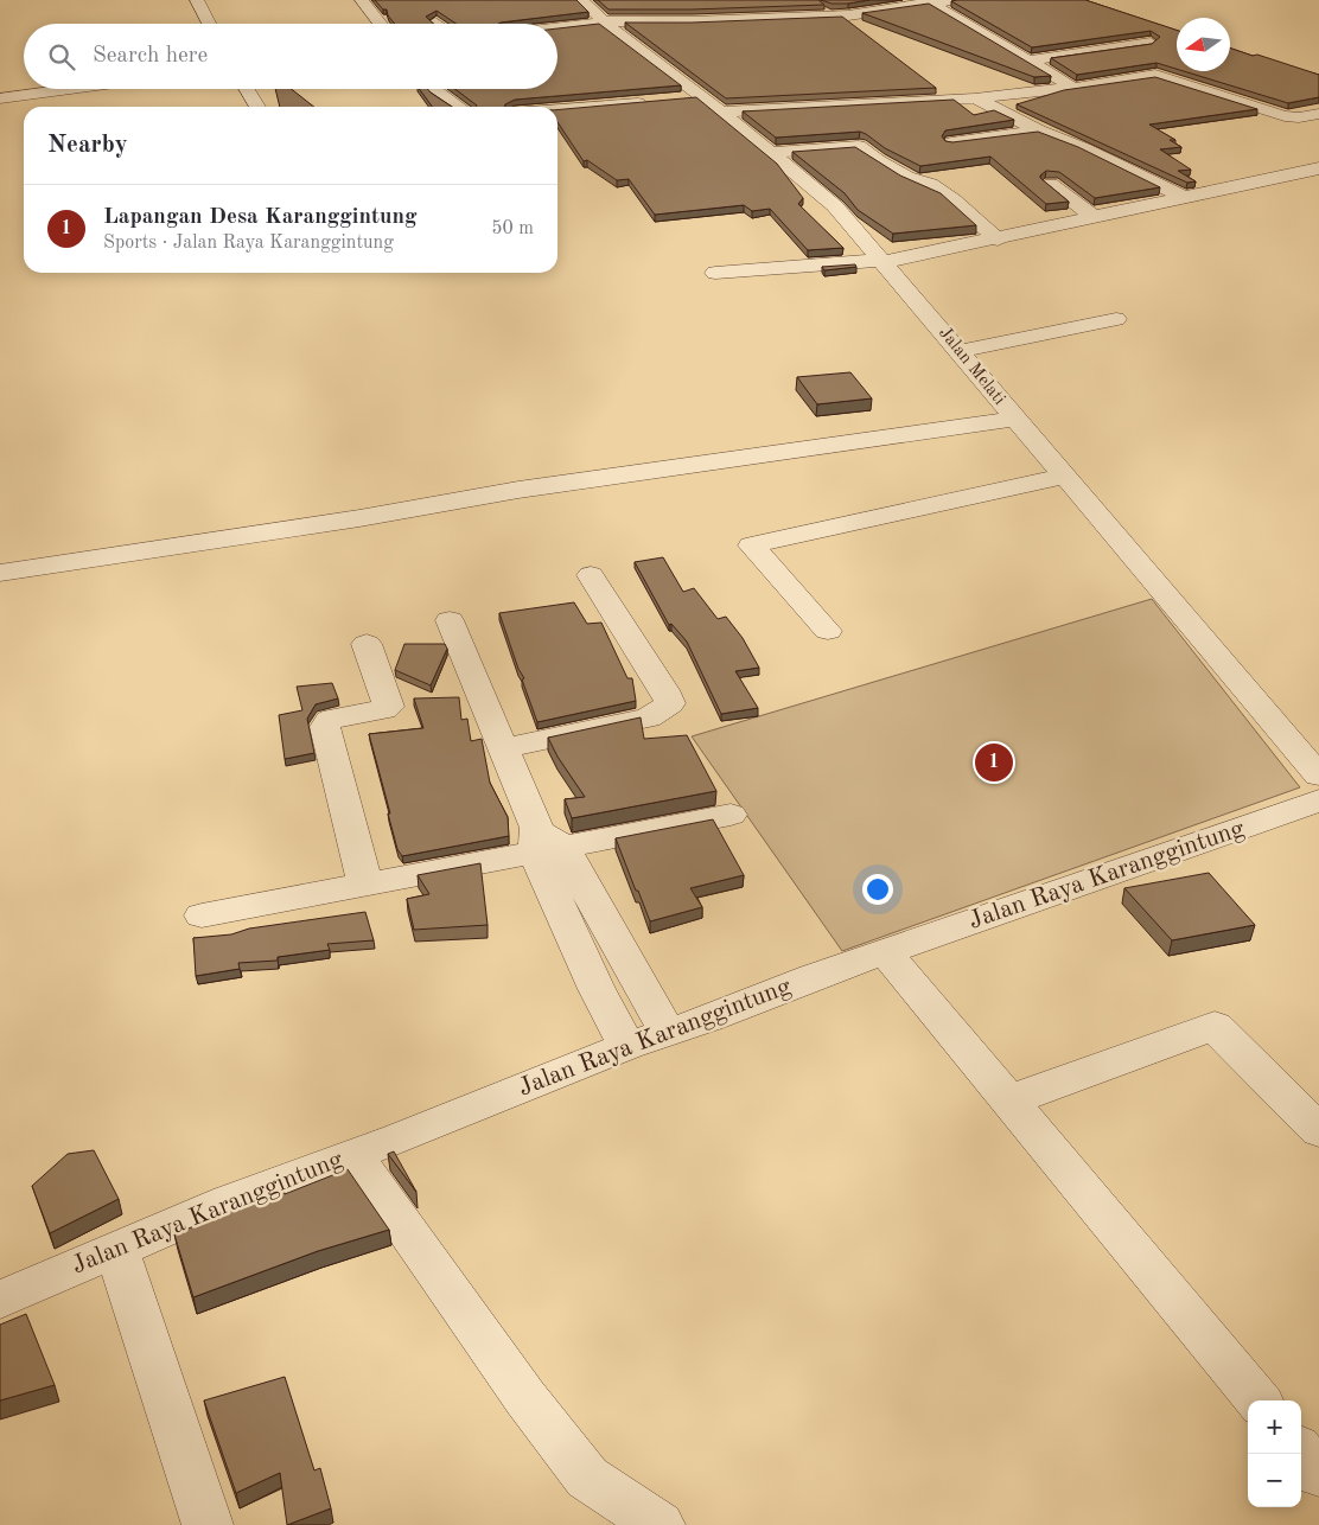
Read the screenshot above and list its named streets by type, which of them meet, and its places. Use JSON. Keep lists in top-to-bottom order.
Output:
{
  "streets": {
    "street": ["Jalan Melati", "Jalan Raya Karanggintung"]
  },
  "north": "left",
  "page": {
    "search": "Search here",
    "heading": "Nearby",
    "list": [
      {
        "mark": "1",
        "name": "Lapangan Desa Karanggintung",
        "note": "Sports · Jalan Raya Karanggintung",
        "value": "50 m"
      }
    ],
    "pins": "1",
    "map_buttons": ["+", "−"]
  }
}
